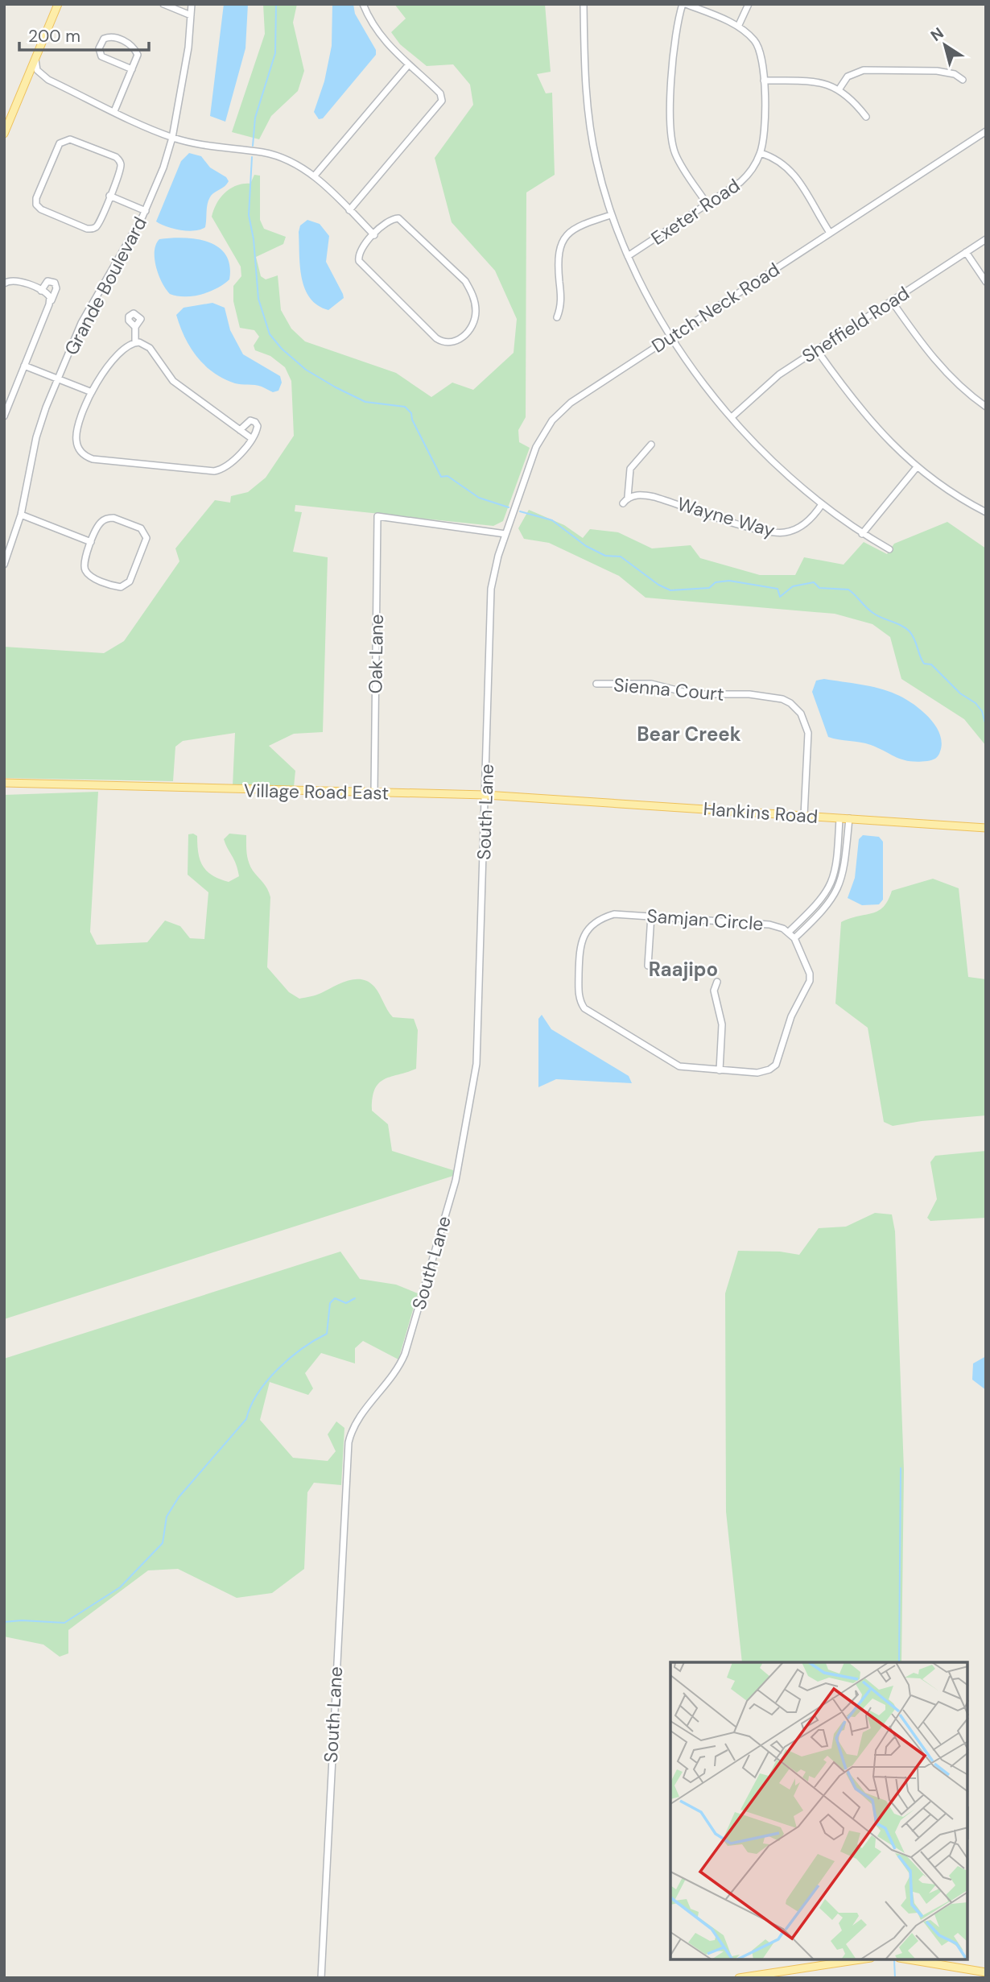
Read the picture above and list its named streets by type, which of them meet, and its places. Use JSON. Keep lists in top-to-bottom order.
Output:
{
  "streets": {
    "main road": ["Village Road East", "Hankins Road"],
    "street": [
      "Exeter Road",
      "Grande Boulevard",
      "Dutch Neck Road",
      "Sheffield Road",
      "Wayne Way",
      "Oak Lane",
      "Sienna Court",
      "South Lane",
      "Samjan Circle"
    ]
  },
  "crossings": [
    ["Dutch Neck Road", "Oak Lane"],
    ["Dutch Neck Road", "South Lane"],
    ["Oak Lane", "Village Road East"],
    ["Oak Lane", "South Lane"],
    ["Sienna Court", "Hankins Road"],
    ["Village Road East", "South Lane"],
    ["Village Road East", "Hankins Road"]
  ],
  "districts": ["Bear Creek", "Raajipo"],
  "scale_bar": "200 m",
  "north": "top left"
}
